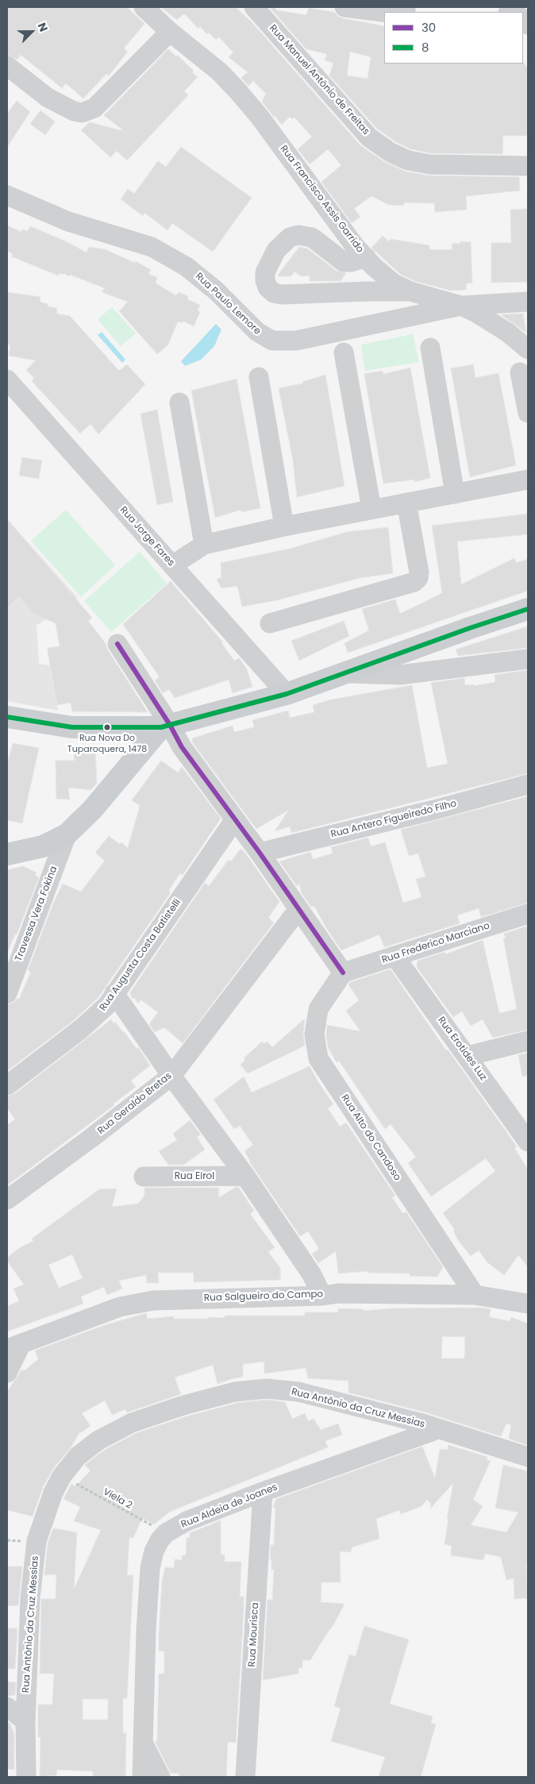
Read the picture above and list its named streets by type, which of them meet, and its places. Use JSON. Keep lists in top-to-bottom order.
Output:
{
  "streets": {
    "street": [
      "Rua Manuel Antônio de Freitas",
      "Rua Francisco Assis Garrido",
      "Rua Paulo Lemore",
      "Rua Jorge Fares",
      "Rua Antero Figueiredo Filho",
      "Travessa Vera Fokina",
      "Rua Frederico Marciano",
      "Rua Augusta Costa Batistelli",
      "Rua Erotides Luz",
      "Rua Geraldo Bretas",
      "Rua Alto do Candoso",
      "Rua Eirol",
      "Rua Salgueiro do Campo",
      "Rua Antônio da Cruz Messias",
      "Rua Aldeia de Joanes",
      "Rua Mourisca"
    ],
    "path": ["Viela 2"]
  },
  "crossings": [
    ["Rua Francisco Assis Garrido", "Rua Paulo Lemore"],
    ["Rua Frederico Marciano", "Rua Erotides Luz"],
    ["Rua Frederico Marciano", "Rua Alto do Candoso"],
    ["Rua Alto do Candoso", "Rua Salgueiro do Campo"],
    ["Rua Antônio da Cruz Messias", "Viela 2"],
    ["Rua Antônio da Cruz Messias", "Rua Aldeia de Joanes"],
    ["Viela 2", "Rua Aldeia de Joanes"],
    ["Rua Aldeia de Joanes", "Rua Mourisca"]
  ],
  "places": ["Rua Nova Do Tuparoquera, 1478"],
  "lines": ["transit line 8", "transit line 30"],
  "legend": ["30", "8"],
  "north": "top right"
}
